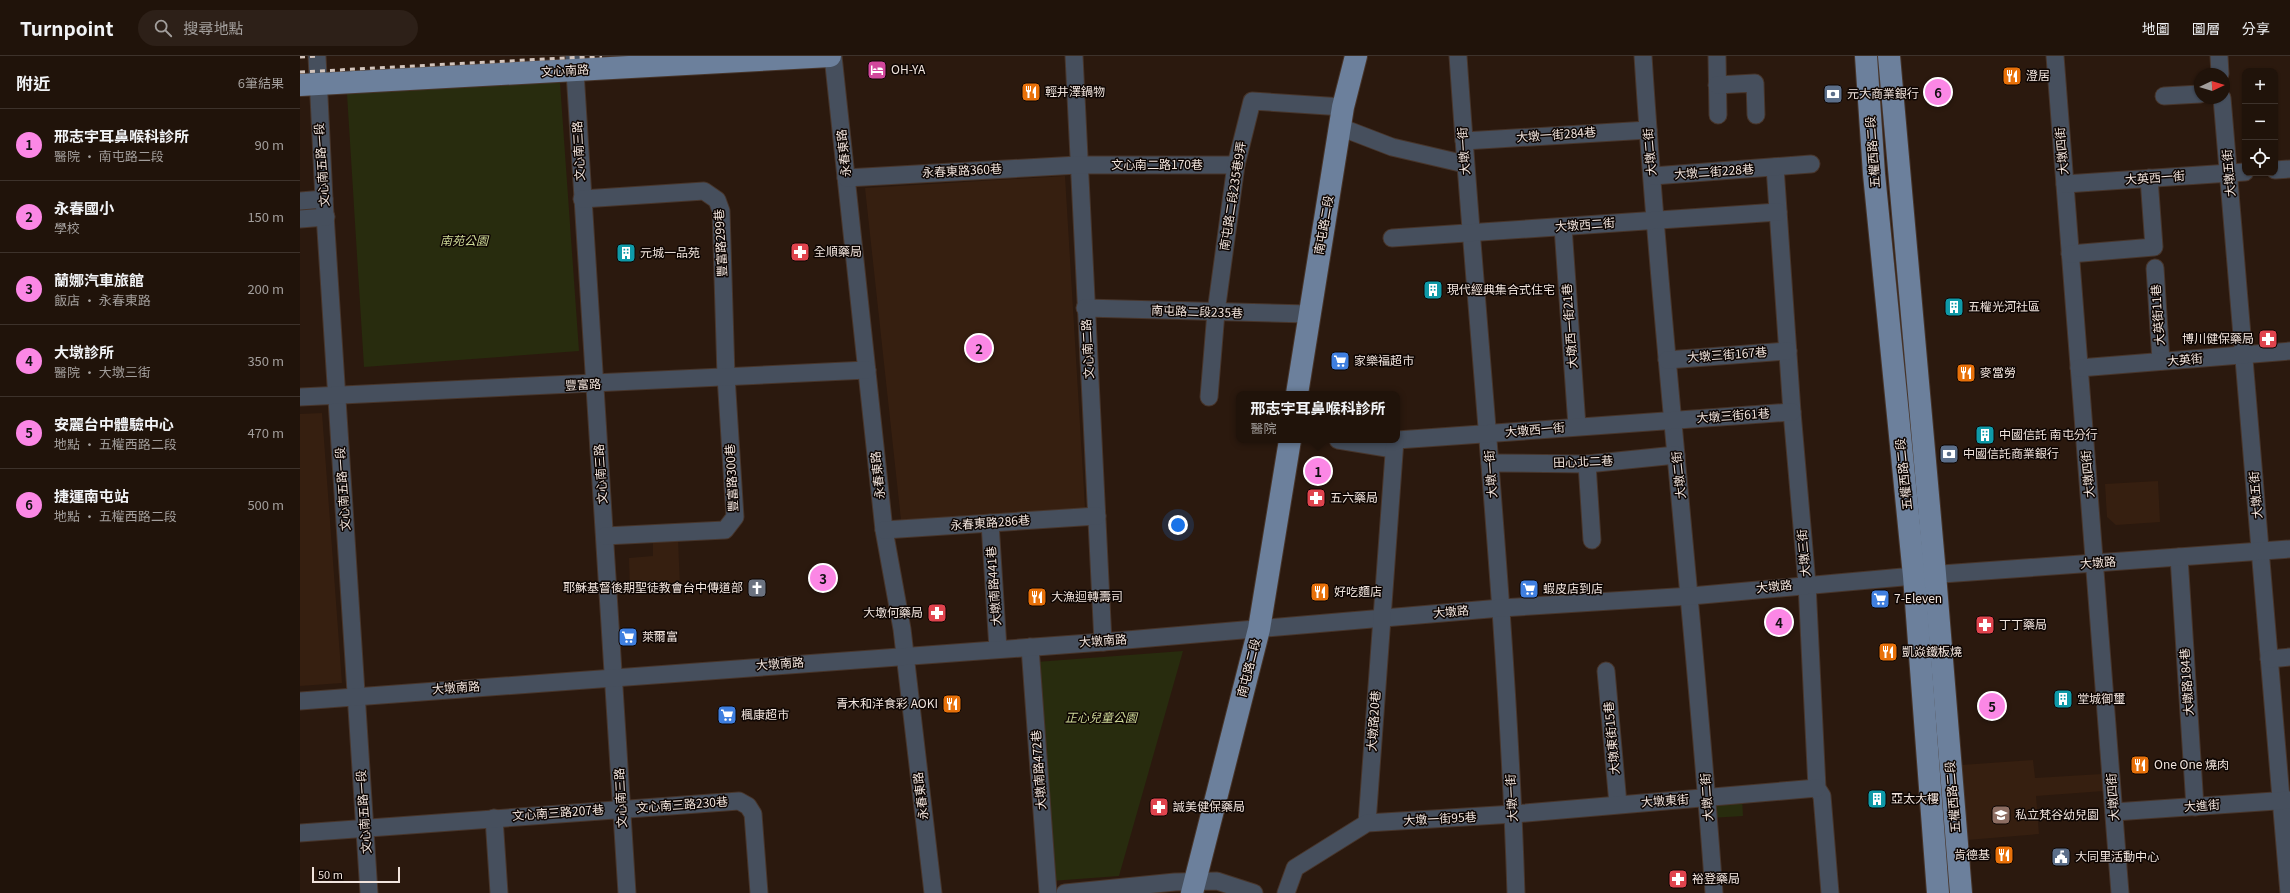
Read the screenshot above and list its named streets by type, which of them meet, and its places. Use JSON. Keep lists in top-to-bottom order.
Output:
{
  "streets": {
    "main road": ["文心南路", "五權西路二段", "南屯路二段"],
    "street": [
      "大墩一街284巷",
      "文心南三路",
      "大墩一街",
      "大墩四街",
      "大墩二街",
      "永春東路",
      "文心南五路一段",
      "文心南二路170巷",
      "永春東路360巷",
      "大墩二街228巷",
      "大墩五街",
      "大英西一街",
      "南屯路二段235巷9弄",
      "大墩西二街",
      "豐富路299巷",
      "南屯路二段235巷",
      "大英街11巷",
      "大墩西一街21巷",
      "文心南二路",
      "大墩三街167巷",
      "大英街",
      "豐富路",
      "大墩三街61巷",
      "大墩西一街",
      "田心北二巷",
      "豐富路300巷",
      "永春東路286巷",
      "大墩三街",
      "大墩路",
      "大墩南路441巷",
      "大墩南路",
      "大墩路184巷",
      "大墩路20巷",
      "大墩東街15巷",
      "大墩南路472巷",
      "大墩東街",
      "文心南三路230巷",
      "大進街",
      "文心南三路207巷",
      "大墩一街95巷"
    ]
  },
  "crossings": [
    ["文心南路", "文心南三路"],
    ["文心南路", "文心南五路一段"],
    ["大墩一街284巷", "大墩一街"],
    ["大墩一街284巷", "大墩二街"],
    ["文心南三路", "豐富路299巷"],
    ["文心南三路", "豐富路"],
    ["文心南三路", "豐富路300巷"],
    ["文心南三路", "大墩南路"],
    ["文心南三路", "文心南三路230巷"],
    ["文心南三路", "文心南三路207巷"],
    ["大墩一街", "大墩西二街"],
    ["大墩一街", "大墩西一街"],
    ["大墩一街", "田心北二巷"],
    ["大墩一街", "大墩路"],
    ["大墩一街", "大墩東街"],
    ["大墩一街", "大墩一街95巷"],
    ["大墩四街", "大英西一街"],
    ["大墩四街", "大英街"],
    ["大墩四街", "大墩路"],
    ["大墩四街", "大進街"],
    ["大墩二街", "大墩二街228巷"],
    ["大墩二街", "大墩西二街"],
    ["大墩二街", "大墩三街167巷"],
    ["大墩二街", "大墩三街61巷"],
    ["大墩二街", "大墩西一街"],
    ["大墩二街", "田心北二巷"],
    ["大墩二街", "大墩路"],
    ["大墩二街", "大墩東街"],
    ["五權西路二段", "大墩路"],
    ["永春東路", "永春東路360巷"],
    ["永春東路", "豐富路"],
    ["永春東路", "永春東路286巷"],
    ["永春東路", "大墩南路"],
    ["文心南五路一段", "豐富路"],
    ["文心南五路一段", "大墩南路"],
    ["文心南五路一段", "文心南三路207巷"],
    ["文心南二路170巷", "永春東路360巷"],
    ["文心南二路170巷", "南屯路二段235巷9弄"],
    ["文心南二路170巷", "文心南二路"],
    ["永春東路360巷", "文心南二路"],
    ["大墩五街", "大英西一街"],
    ["大墩五街", "大英街"],
    ["大墩五街", "大墩路"],
    ["大墩五街", "大進街"],
    ["南屯路二段235巷9弄", "南屯路二段"],
    ["南屯路二段235巷9弄", "南屯路二段235巷"],
    ["南屯路二段", "南屯路二段235巷"],
    ["南屯路二段", "大墩路"],
    ["南屯路二段", "大墩南路"],
    ["大墩西二街", "大墩西一街21巷"],
    ["大墩西二街", "大墩三街"],
    ["豐富路299巷", "豐富路"],
    ["豐富路299巷", "豐富路300巷"],
    ["南屯路二段235巷", "文心南二路"],
    ["大英街11巷", "大英街"],
    ["大墩西一街21巷", "大墩西一街"],
    ["文心南二路", "永春東路286巷"],
    ["文心南二路", "大墩南路"],
    ["大墩三街167巷", "大墩三街"],
    ["豐富路", "豐富路300巷"],
    ["大墩三街61巷", "大墩西一街"],
    ["大墩三街61巷", "大墩三街"],
    ["永春東路286巷", "大墩南路441巷"],
    ["大墩三街", "大墩路"],
    ["大墩三街", "大墩東街"],
    ["大墩路", "大墩南路"],
    ["大墩路", "大墩路184巷"],
    ["大墩路", "大墩路20巷"],
    ["大墩南路441巷", "大墩南路"],
    ["大墩南路", "大墩南路472巷"],
    ["大墩路184巷", "大進街"],
    ["大墩路20巷", "大墩一街95巷"],
    ["大墩東街15巷", "大墩東街"],
    ["大墩東街", "大墩一街95巷"],
    ["文心南三路230巷", "文心南三路207巷"]
  ],
  "parks": ["南苑公園", "正心兒童公園"],
  "places": {
    "hotel": ["OH-YA"],
    "restaurant": [
      "澄居",
      "輕井澤鍋物",
      "麥當勞",
      "好吃麵店",
      "大漁迴轉壽司",
      "凱焱鐵板燒",
      "青木和洋食彩 AOKI",
      "One One 燒肉",
      "肯德基"
    ],
    "bank": ["元大商業銀行", "中國信託商業銀行"],
    "pharmacy": [
      "全順藥局",
      "博川健保藥局",
      "五六藥局",
      "大墩何藥局",
      "丁丁藥局",
      "誠美健保藥局",
      "裕登藥局"
    ],
    "building": [
      "元城一品苑",
      "現代經典集合式住宅",
      "五權光河社區",
      "中國信託 南屯分行",
      "堂城御璽",
      "亞太大樓"
    ],
    "supermarket": [
      "家樂福超市",
      "蝦皮店到店",
      "7-Eleven",
      "萊爾富",
      "楓康超市"
    ],
    "church": ["耶穌基督後期聖徒教會台中傳道部"],
    "school or university": ["私立梵谷幼兒園"],
    "public building": ["大同里活動中心"]
  },
  "scale_bar": "50 m",
  "north": "right",
  "page": {
    "header": "Turnpoint",
    "search": "搜尋地點",
    "nav": ["地圖", "圖層", "分享"],
    "heading": ["附近", "6筆結果"],
    "map_buttons": ["+", "−"],
    "pins": [
      "6",
      "2",
      "1",
      "3",
      "4",
      "5"
    ],
    "list": [
      {
        "mark": "1",
        "name": "邢志宇耳鼻喉科診所",
        "note": "醫院 · 南屯路二段",
        "value": "90 m"
      },
      {
        "mark": "2",
        "name": "永春國小",
        "note": "學校",
        "value": "150 m"
      },
      {
        "mark": "3",
        "name": "蘭娜汽車旅館",
        "note": "飯店 · 永春東路",
        "value": "200 m"
      },
      {
        "mark": "4",
        "name": "大墩診所",
        "note": "醫院 · 大墩三街",
        "value": "350 m"
      },
      {
        "mark": "5",
        "name": "安麗台中體驗中心",
        "note": "地點 · 五權西路二段",
        "value": "470 m"
      },
      {
        "mark": "6",
        "name": "捷運南屯站",
        "note": "地點 · 五權西路二段",
        "value": "500 m"
      }
    ],
    "popup": ["邢志宇耳鼻喉科診所", "醫院"],
    "scale": "50 m"
  }
}
